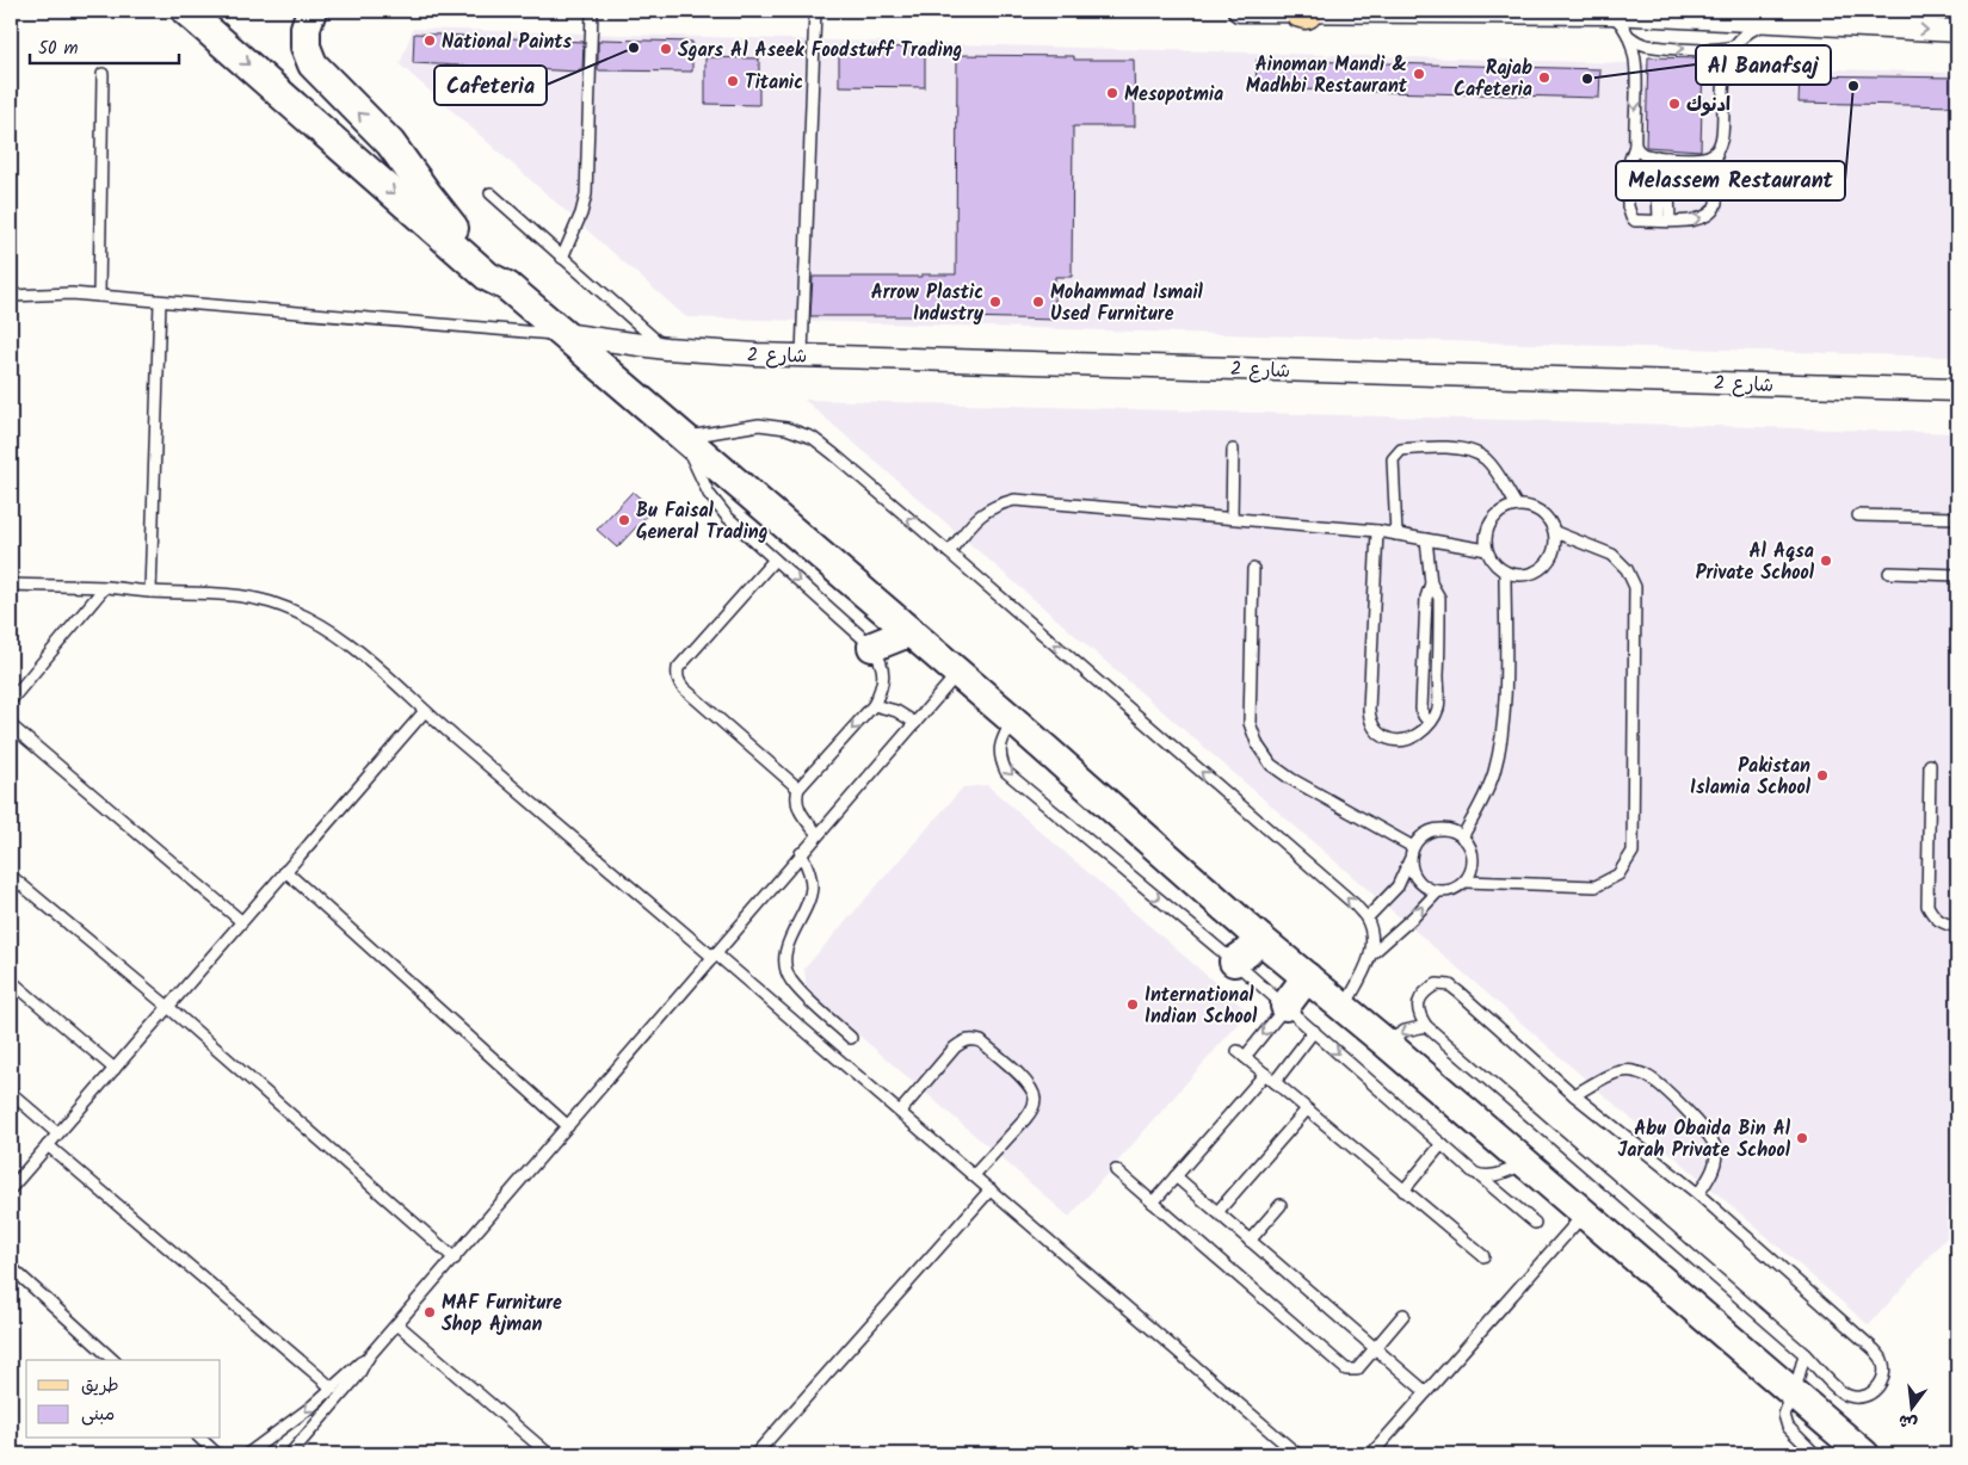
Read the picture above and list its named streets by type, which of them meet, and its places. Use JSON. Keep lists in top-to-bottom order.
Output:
{
  "streets": {
    "street": ["شارع 2"]
  },
  "places": [
    "National Paints",
    "Cafeteria",
    "Sgars Al Aseek Foodstuff Trading",
    "Ainoman Mandi & Madhbi Restaurant",
    "Rajab Cafeteria",
    "Al Banafsaj",
    "Titanic",
    "Melassem Restaurant",
    "Mesopotmia",
    "ادنوك",
    "Arrow Plastic Industry",
    "Mohammad Ismail Used Furniture",
    "Bu Faisal General Trading",
    "Al Aqsa Private School",
    "Pakistan Islamia School",
    "International Indian School",
    "Abu Obaida Bin Al Jarah Private School",
    "MAF Furniture Shop Ajman"
  ],
  "legend": ["طريق", "مبنى"],
  "scale_bar": "50 m",
  "north": "bottom"
}
